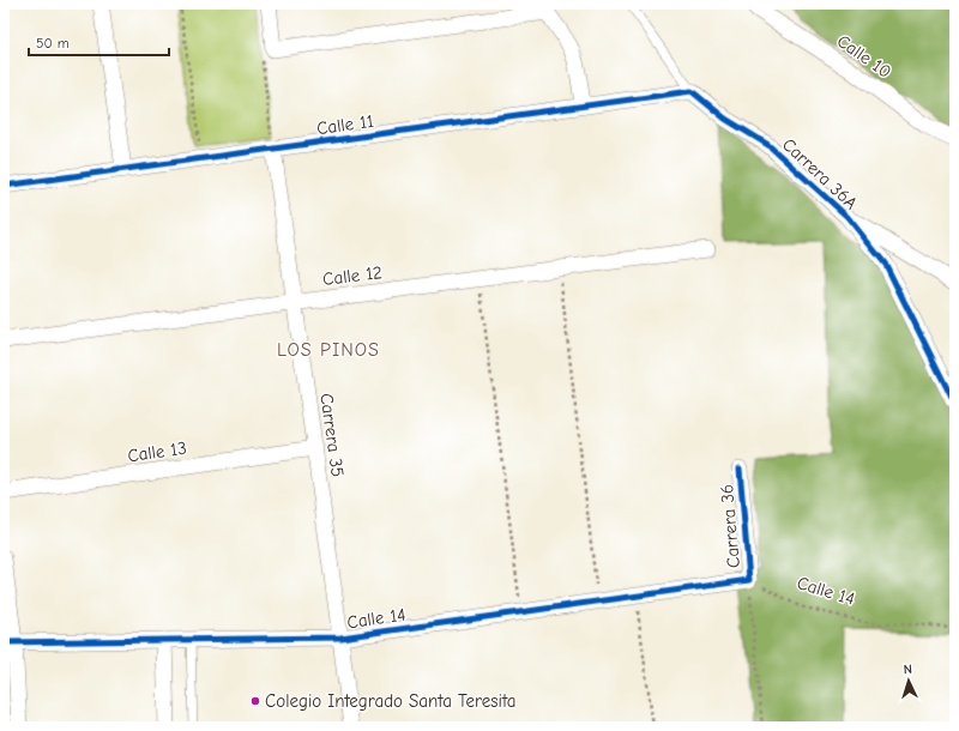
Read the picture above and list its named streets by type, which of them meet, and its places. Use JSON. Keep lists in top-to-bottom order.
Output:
{
  "streets": {
    "street": [
      "Calle 10",
      "Calle 11",
      "Carrera 36A",
      "Calle 12",
      "Carrera 35",
      "Calle 13",
      "Carrera 36",
      "Calle 14"
    ]
  },
  "crossings": [
    ["Calle 11", "Carrera 36A"],
    ["Calle 11", "Carrera 35"],
    ["Calle 12", "Carrera 35"],
    ["Carrera 35", "Calle 13"],
    ["Carrera 35", "Calle 14"],
    ["Carrera 36", "Calle 14"]
  ],
  "districts": ["LOS PINOS"],
  "places": ["Colegio Integrado Santa Teresita"],
  "scale_bar": "50 m",
  "north": "top"
}
